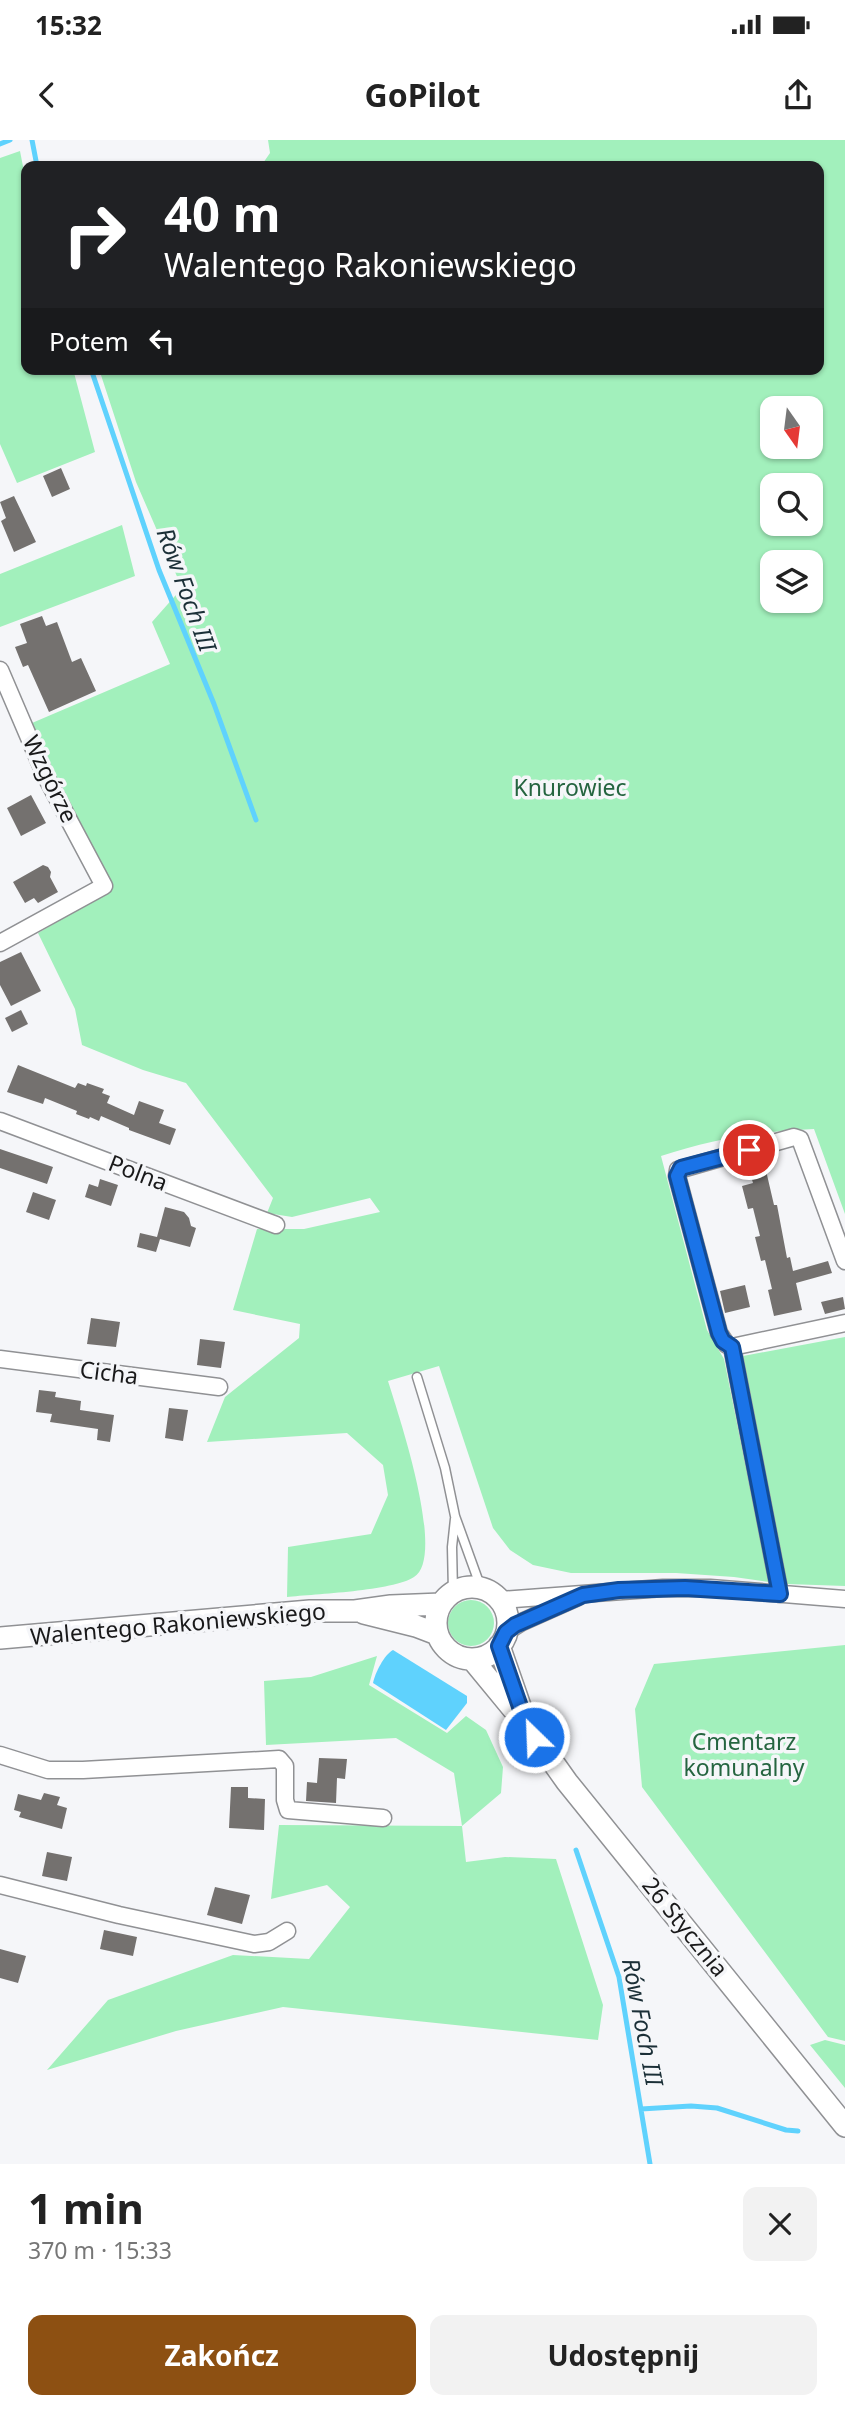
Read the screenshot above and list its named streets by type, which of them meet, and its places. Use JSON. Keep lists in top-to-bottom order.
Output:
{
  "streets": {
    "street": [
      "Wzgórze",
      "Polna",
      "Cicha",
      "Walentego Rakoniewskiego",
      "26 Stycznia"
    ]
  },
  "crossings": [
    ["Walentego Rakoniewskiego", "26 Stycznia"]
  ],
  "water": ["Rów Foch III"],
  "parks": ["Knurowiec", "Cmentarz komunalny"],
  "north": "bottom",
  "page": {
    "status": "15:32",
    "header": "GoPilot",
    "turn": ["40 m", "Walentego Rakoniewskiego"],
    "then": "Potem",
    "heading": ["1 min", "370 m · 15:33"],
    "buttons": ["Zakończ", "Udostępnij"]
  }
}
